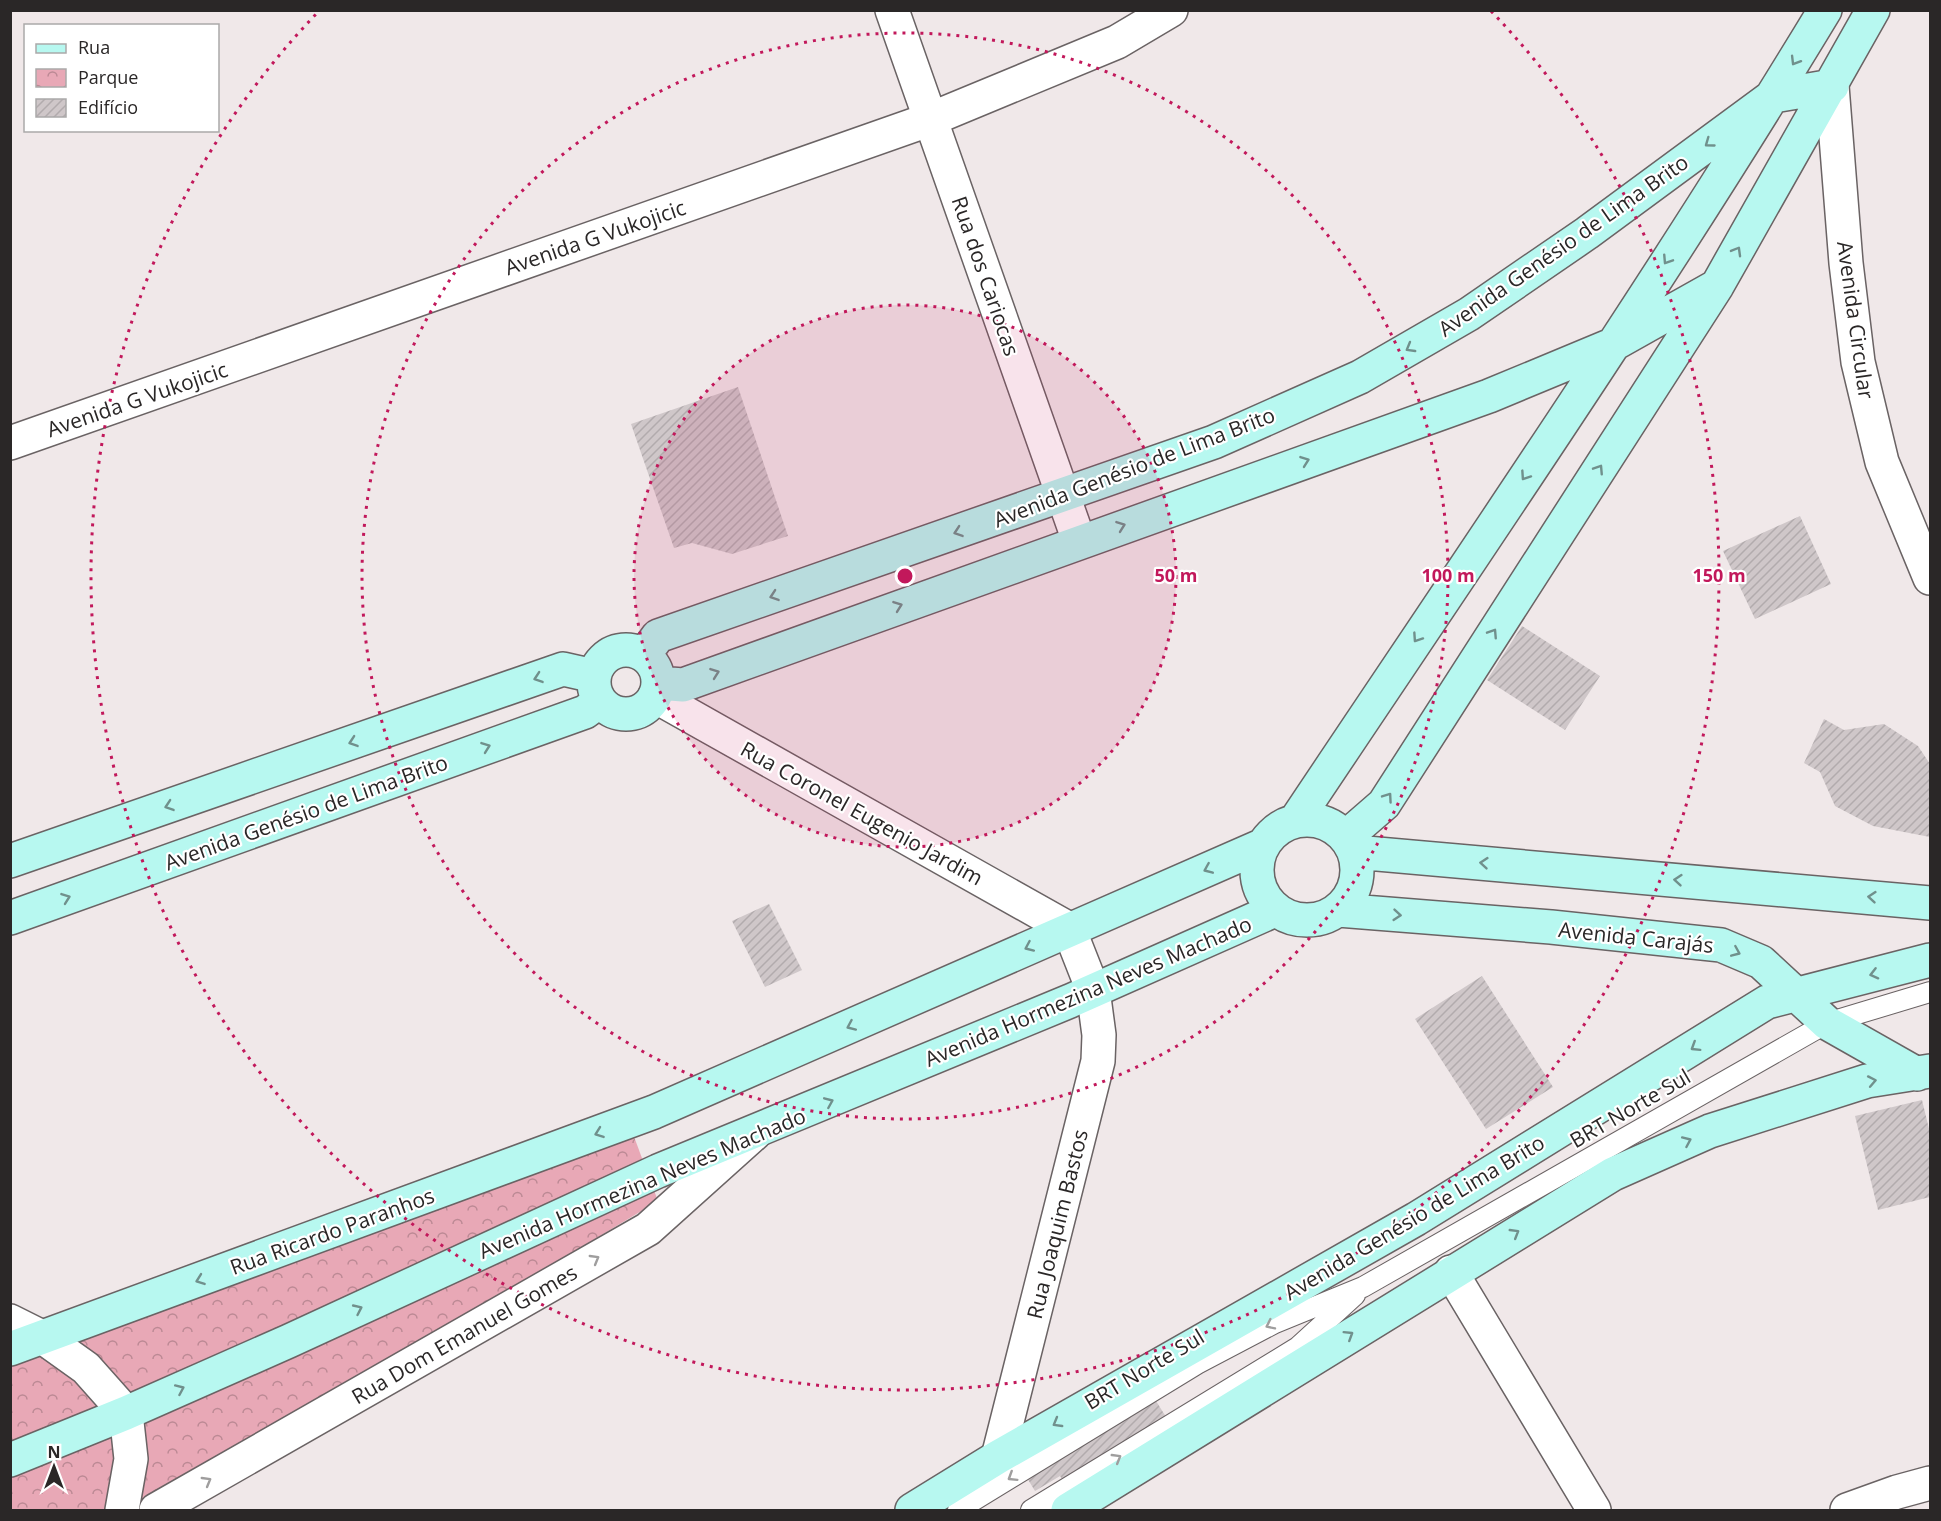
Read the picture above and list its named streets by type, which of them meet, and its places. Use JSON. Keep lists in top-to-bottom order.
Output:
{
  "streets": {
    "main road": [
      "Avenida Genésio de Lima Brito",
      "Avenida Carajás",
      "Avenida Hormezina Neves Machado",
      "Rua Ricardo Paranhos"
    ],
    "street": [
      "Avenida G Vukojicic",
      "Rua dos Cariocas",
      "Avenida Circular",
      "Rua Coronel Eugenio Jardim",
      "Rua Joaquim Bastos",
      "Rua Dom Emanuel Gomes"
    ],
    "lane": ["BRT Norte Sul"]
  },
  "crossings": [
    ["Avenida G Vukojicic", "Rua dos Cariocas"],
    ["Avenida Genésio de Lima Brito", "Rua dos Cariocas"],
    ["Avenida Genésio de Lima Brito", "Rua Coronel Eugenio Jardim"],
    ["Avenida Genésio de Lima Brito", "Avenida Carajás"],
    ["Avenida Genésio de Lima Brito", "Rua Joaquim Bastos"],
    ["Rua Coronel Eugenio Jardim", "Rua Joaquim Bastos"],
    ["Rua Coronel Eugenio Jardim", "Rua Ricardo Paranhos"],
    ["Avenida Carajás", "Avenida Hormezina Neves Machado"],
    ["Avenida Carajás", "BRT Norte Sul"],
    ["Avenida Hormezina Neves Machado", "Rua Joaquim Bastos"],
    ["Avenida Hormezina Neves Machado", "Rua Dom Emanuel Gomes"],
    ["Rua Joaquim Bastos", "Rua Ricardo Paranhos"]
  ],
  "one_way": ["Avenida Hormezina Neves Machado", "Rua Ricardo Paranhos", "Rua Dom Emanuel Gomes"],
  "legend": ["Rua", "Parque", "Edifício"],
  "north": "top",
  "rings": ["50 m", "100 m", "150 m"]
}
